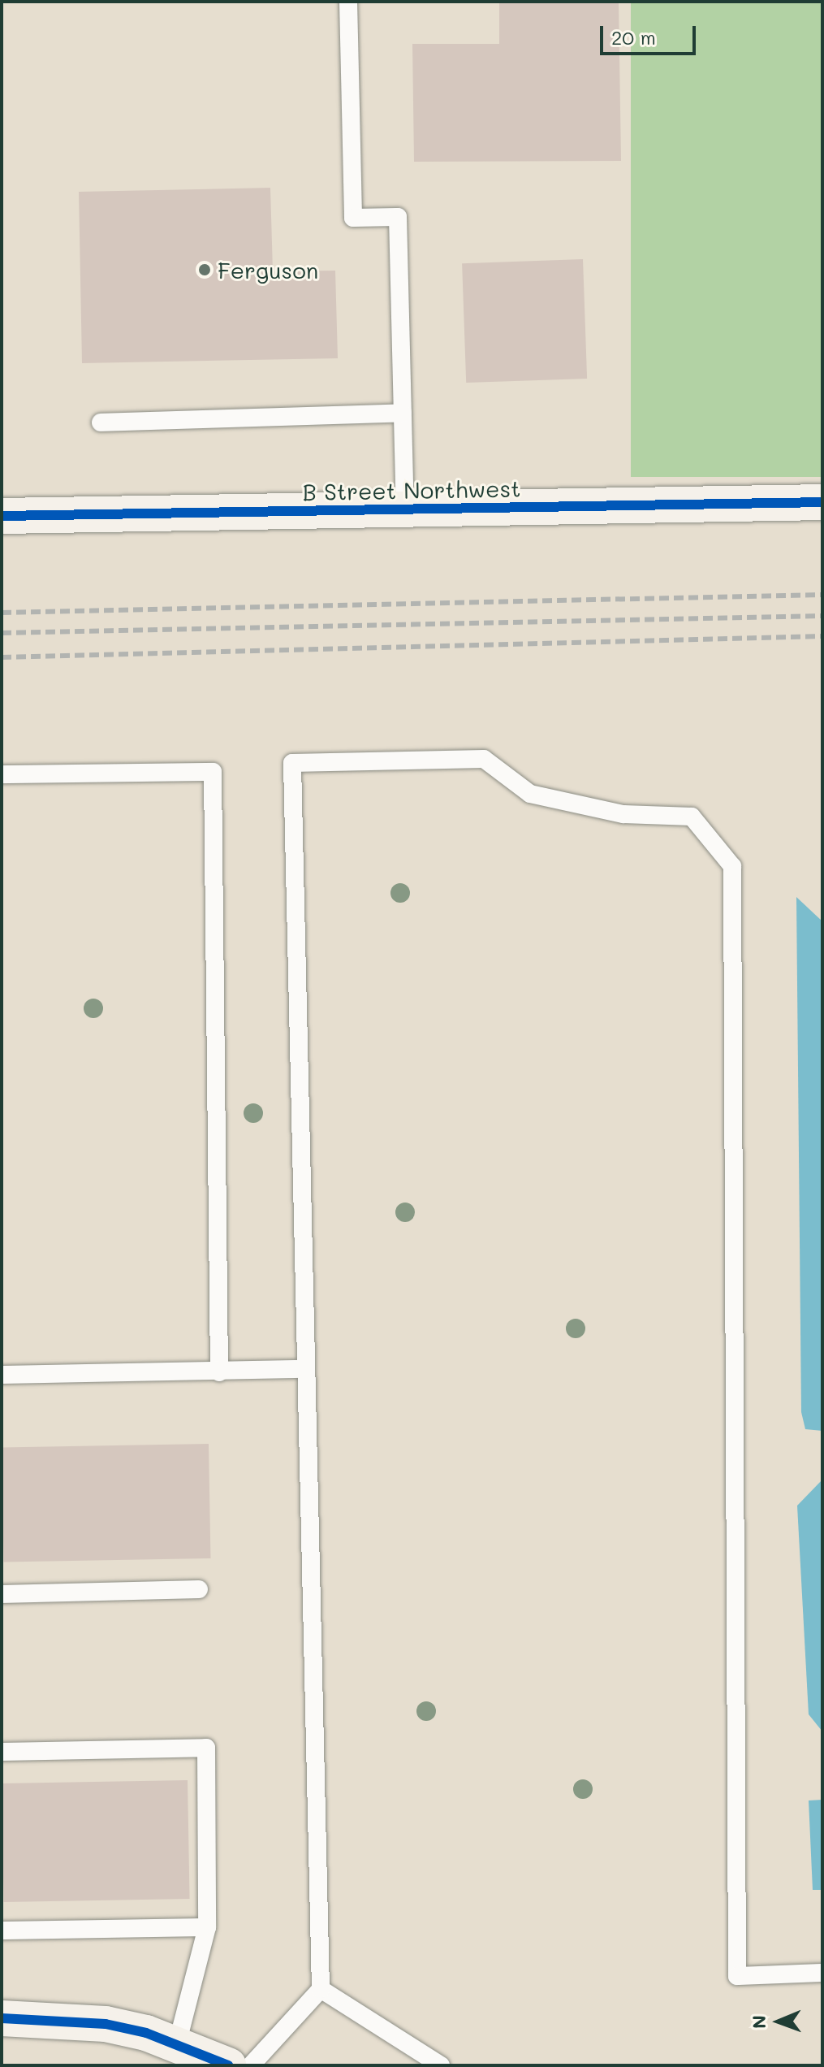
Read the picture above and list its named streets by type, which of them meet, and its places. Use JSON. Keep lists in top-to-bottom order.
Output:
{
  "streets": {
    "street": ["B Street Northwest"]
  },
  "places": ["Ferguson"],
  "scale_bar": "20 m",
  "north": "left"
}
